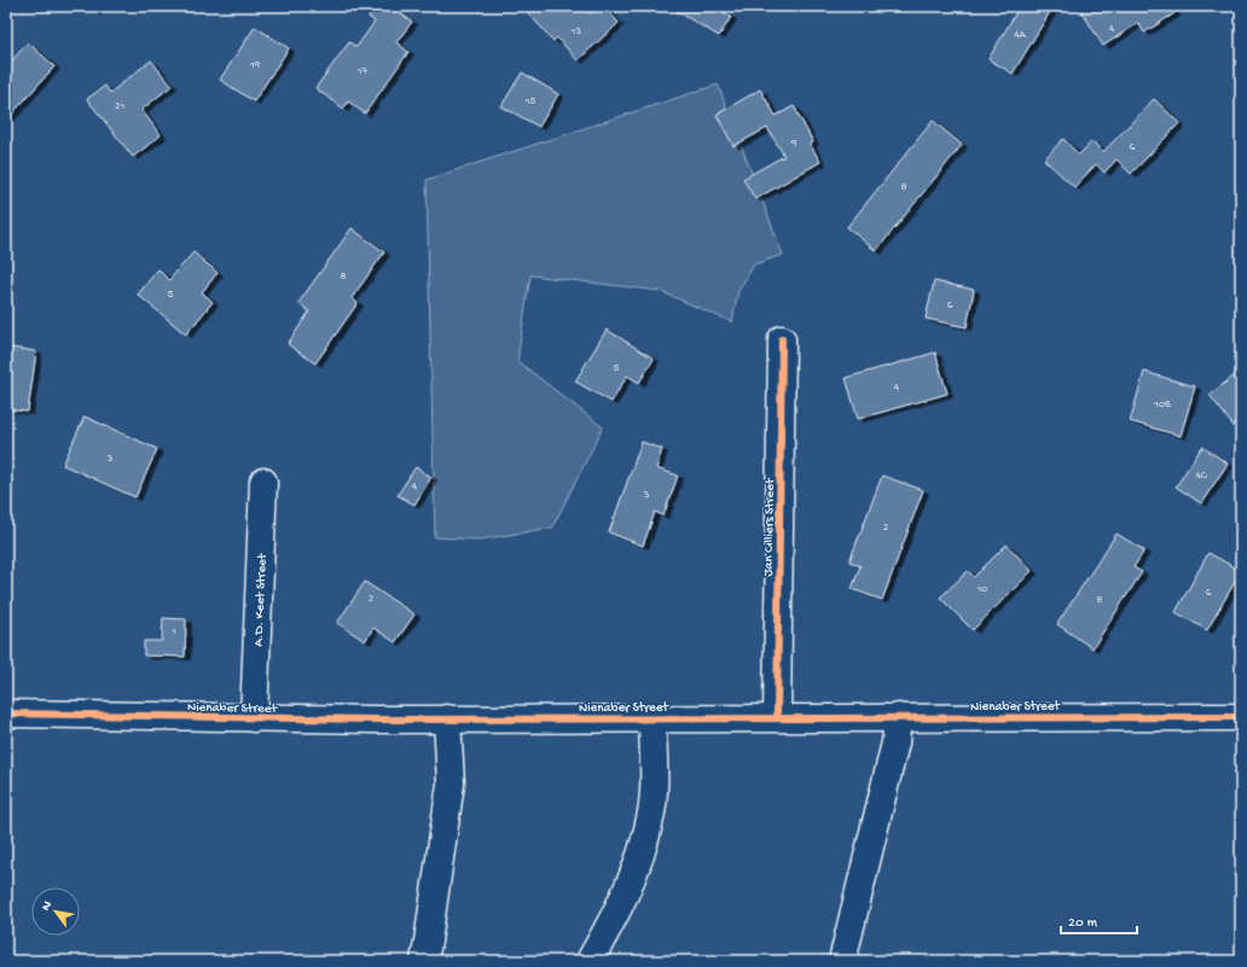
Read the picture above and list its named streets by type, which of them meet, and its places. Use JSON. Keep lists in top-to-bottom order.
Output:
{
  "streets": {
    "street": ["Jan Cilliers Street", "A.D. Keet Street", "Nienaber Street"]
  },
  "crossings": [
    ["Jan Cilliers Street", "Nienaber Street"],
    ["A.D. Keet Street", "Nienaber Street"]
  ],
  "house_numbers": [
    "4",
    "13",
    "4A",
    "19",
    "17",
    "15",
    "21",
    "9",
    "6",
    "8",
    "8",
    "5",
    "6",
    "5",
    "4",
    "10B",
    "3",
    "4C",
    "4",
    "3",
    "2",
    "10",
    "6",
    "2",
    "8",
    "1"
  ],
  "scale_bar": "20 m",
  "north": "top left"
}
